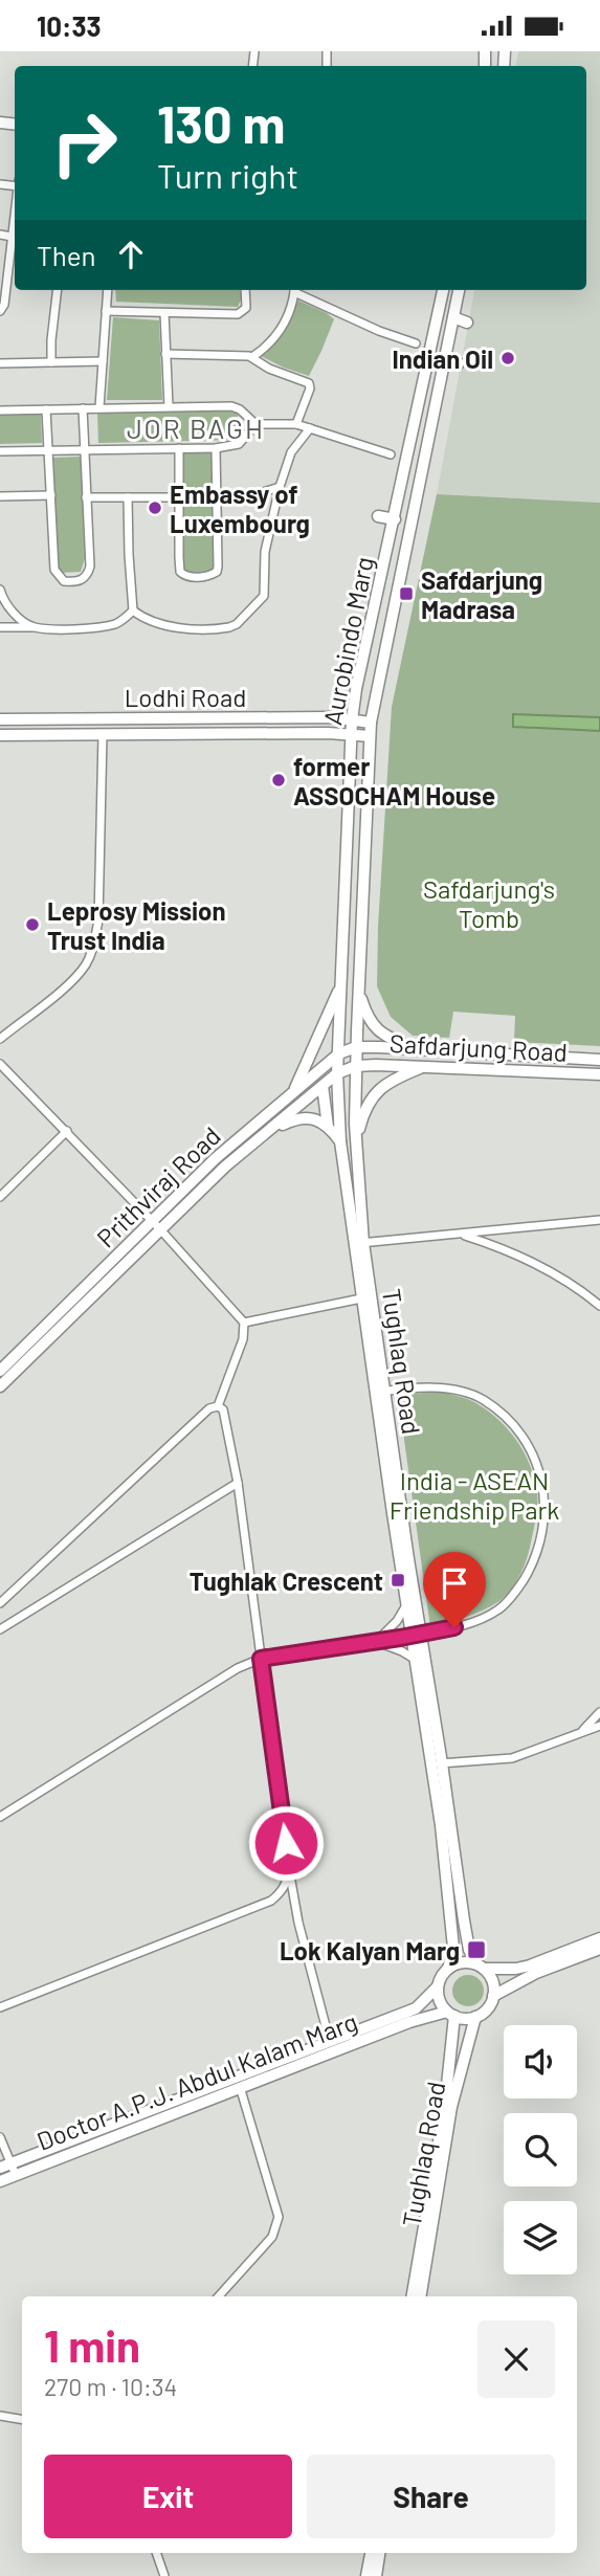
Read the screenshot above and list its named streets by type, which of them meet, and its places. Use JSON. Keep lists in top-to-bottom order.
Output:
{
  "streets": {
    "main road": [
      "Aurobindo Marg",
      "Lodhi Road",
      "Safdarjung Road",
      "Prithviraj Road",
      "Tughlaq Road",
      "Doctor A.P.J. Abdul Kalam Marg"
    ]
  },
  "crossings": [
    ["Aurobindo Marg", "Lodhi Road"],
    ["Aurobindo Marg", "Safdarjung Road"],
    ["Aurobindo Marg", "Prithviraj Road"],
    ["Aurobindo Marg", "Tughlaq Road"],
    ["Safdarjung Road", "Prithviraj Road"],
    ["Safdarjung Road", "Tughlaq Road"],
    ["Prithviraj Road", "Tughlaq Road"]
  ],
  "districts": ["JOR BAGH"],
  "parks": ["Safdarjung's Tomb", "India - ASEAN Friendship Park"],
  "places": {
    "other": [
      "Indian Oil",
      "Embassy of Luxembourg",
      "former ASSOCHAM House",
      "Leprosy Mission Trust India"
    ],
    "transit": ["Safdarjung Madrasa", "Tughlak Crescent", "Lok Kalyan Marg"]
  },
  "page": {
    "status": "10:33",
    "turn": ["130 m", "Turn right"],
    "then": "Then",
    "heading": ["1 min", "270 m · 10:34"],
    "buttons": ["Exit", "Share"]
  }
}
